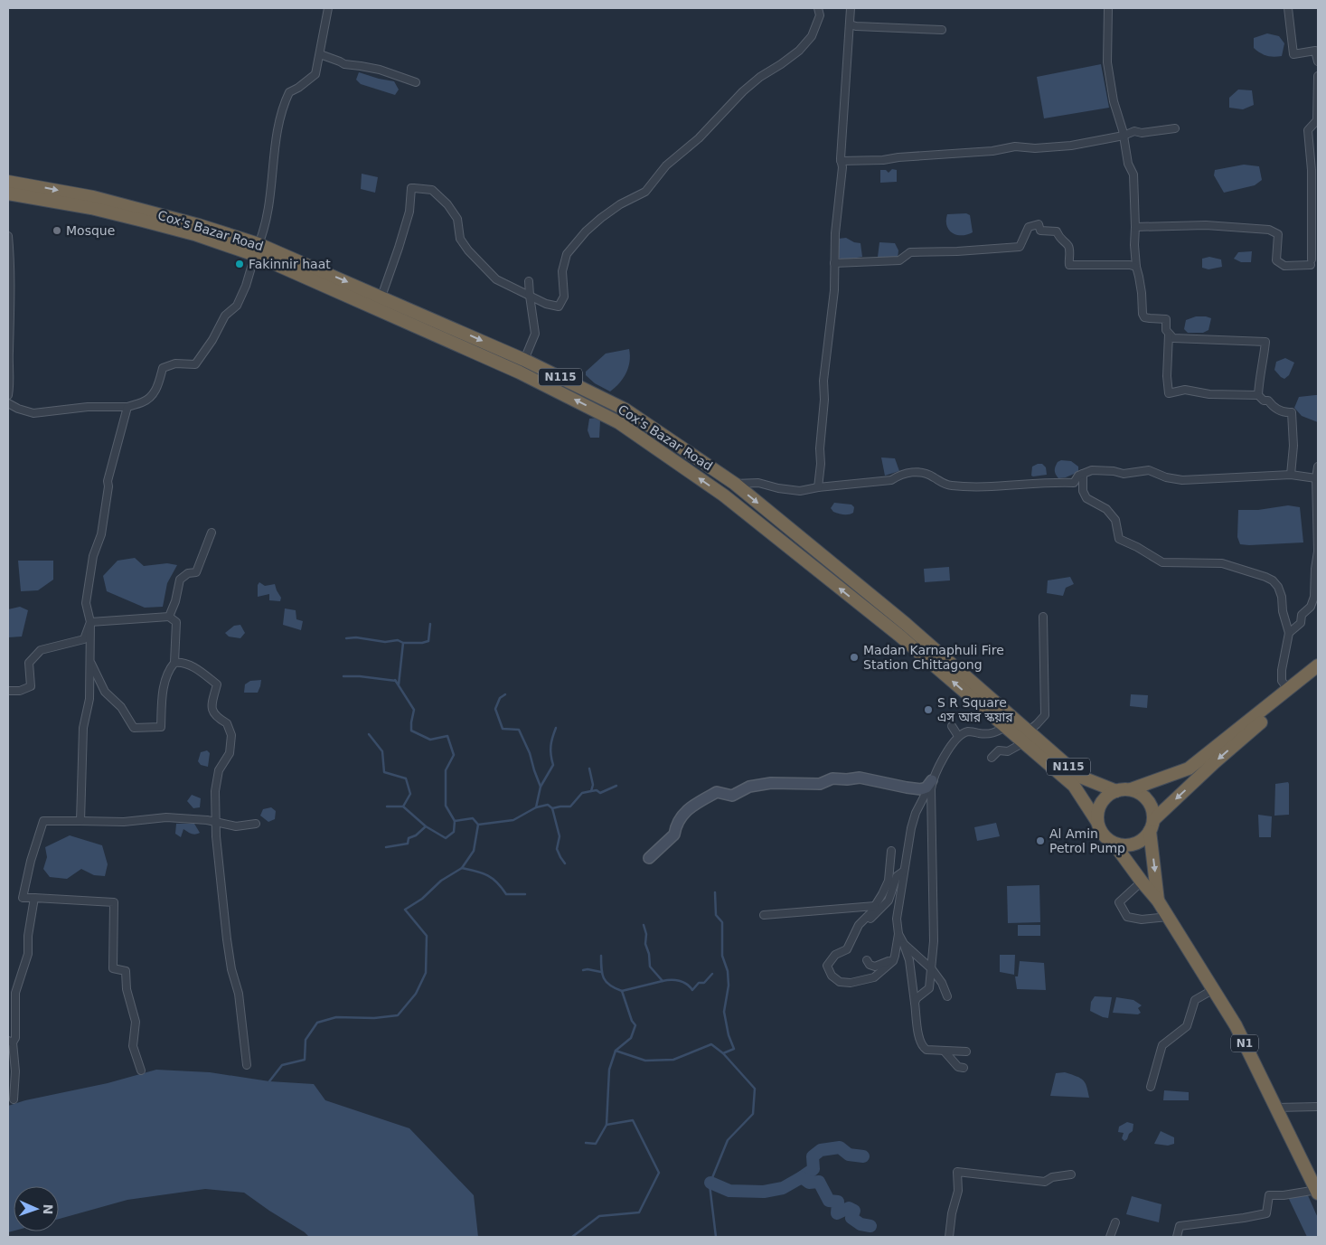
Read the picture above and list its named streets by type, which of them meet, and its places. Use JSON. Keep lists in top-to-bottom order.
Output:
{
  "streets": {
    "highway": ["Cox's Bazar Road", "N115", "N1"]
  },
  "crossings": [
    ["Cox's Bazar Road", "N1"]
  ],
  "places": [
    "Mosque",
    "Fakinnir haat",
    "Madan Karnaphuli Fire Station Chittagong",
    "S R Square এস আর স্কয়ার",
    "Al Amin Petrol Pump"
  ],
  "north": "right"
}
